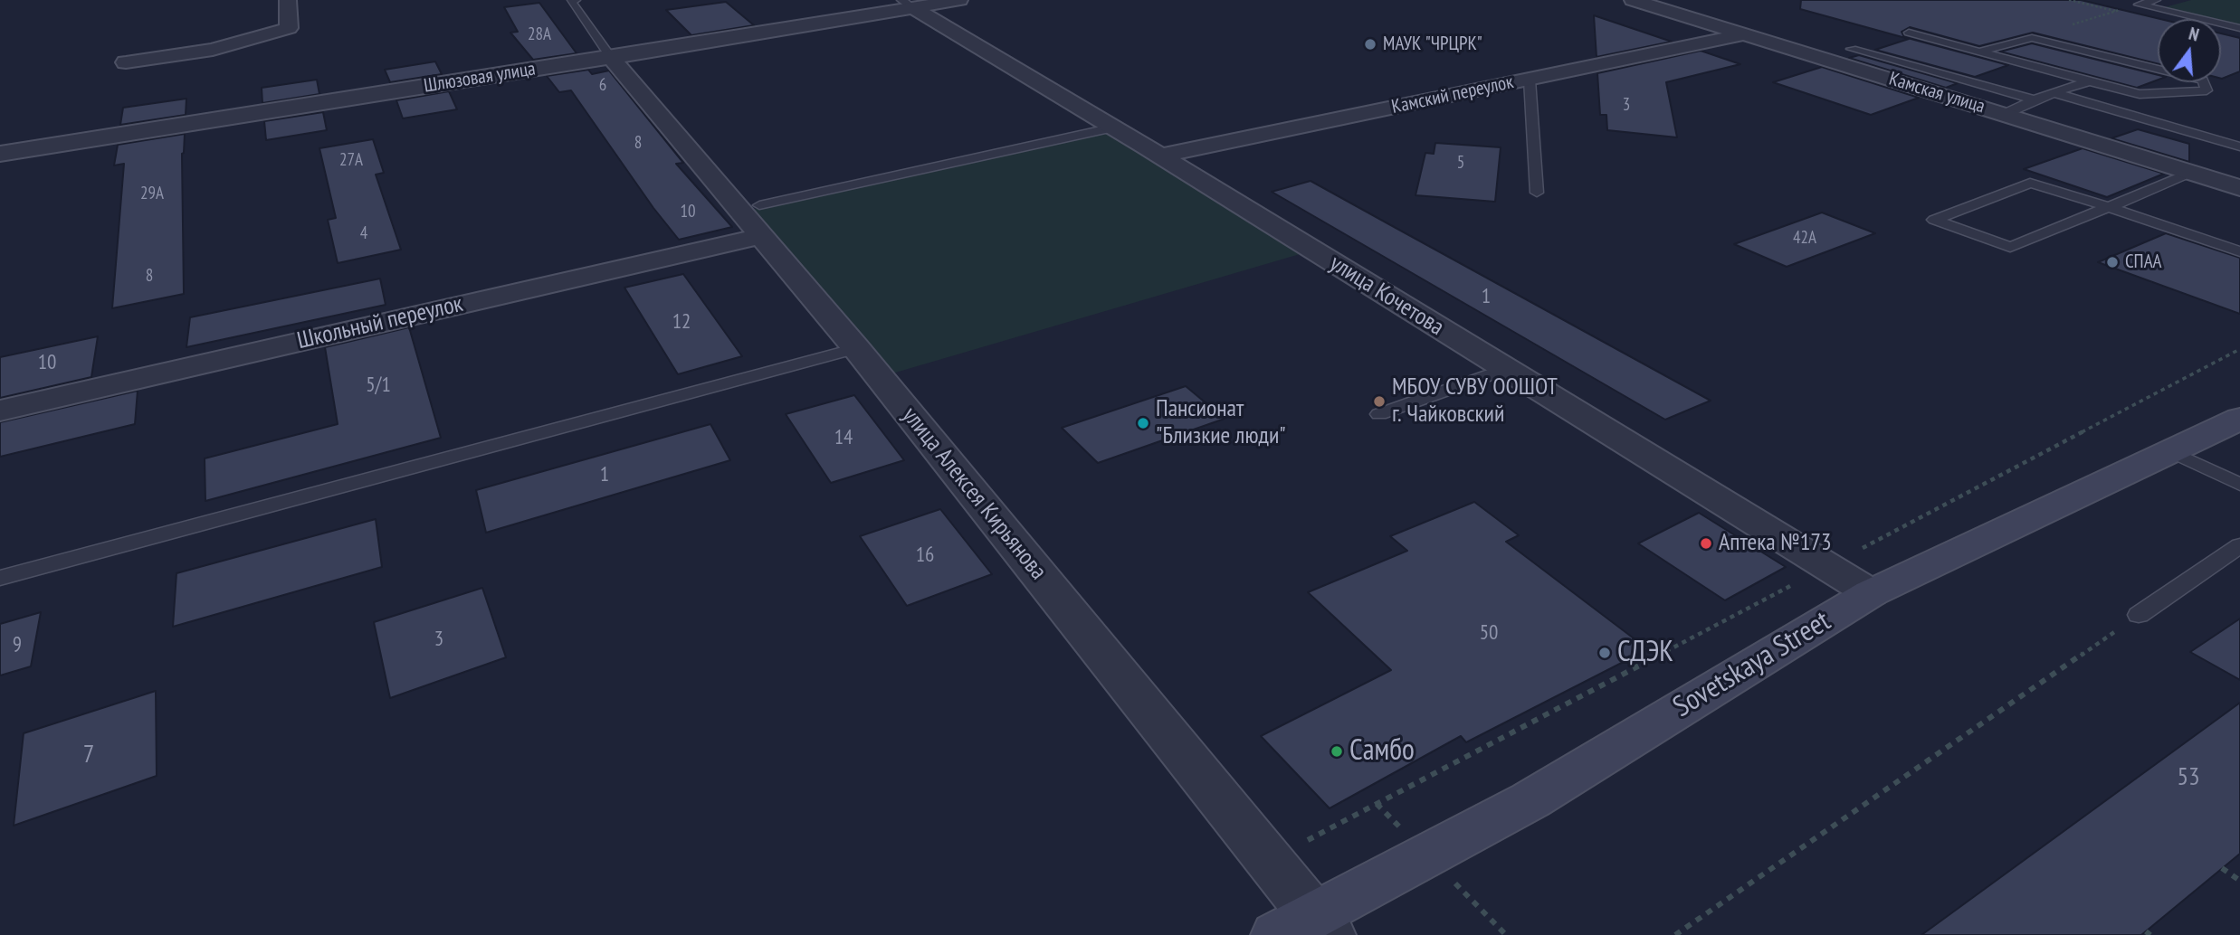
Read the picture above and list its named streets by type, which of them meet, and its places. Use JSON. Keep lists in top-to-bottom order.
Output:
{
  "streets": {
    "main road": ["Sovetskaya Street"],
    "street": [
      "Шлюзовая улица",
      "Камская улица",
      "Камский переулок",
      "улица Кочетова",
      "Школьный переулок",
      "улица Алексея Кирьянова"
    ]
  },
  "crossings": [
    ["Шлюзовая улица", "улица Кочетова"],
    ["Шлюзовая улица", "улица Алексея Кирьянова"],
    ["Камская улица", "Камский переулок"],
    ["Камский переулок", "улица Кочетова"],
    ["улица Кочетова", "Sovetskaya Street"],
    ["Школьный переулок", "улица Алексея Кирьянова"],
    ["улица Алексея Кирьянова", "Sovetskaya Street"]
  ],
  "places": [
    "МАУК \"ЧРЦРК\"",
    "СПАА",
    "МБОУ СУВУ ООШОТ г. Чайковский",
    "Пансионат \"Близкие люди\"",
    "Аптека №173",
    "СДЭК",
    "Самбо"
  ],
  "house_numbers": [
    "28А",
    "6",
    "3",
    "8",
    "27А",
    "5",
    "29А",
    "10",
    "4",
    "42А",
    "8",
    "1",
    "12",
    "10",
    "5/1",
    "14",
    "1",
    "16",
    "50",
    "3",
    "9",
    "7",
    "53"
  ],
  "north": "top"
}
